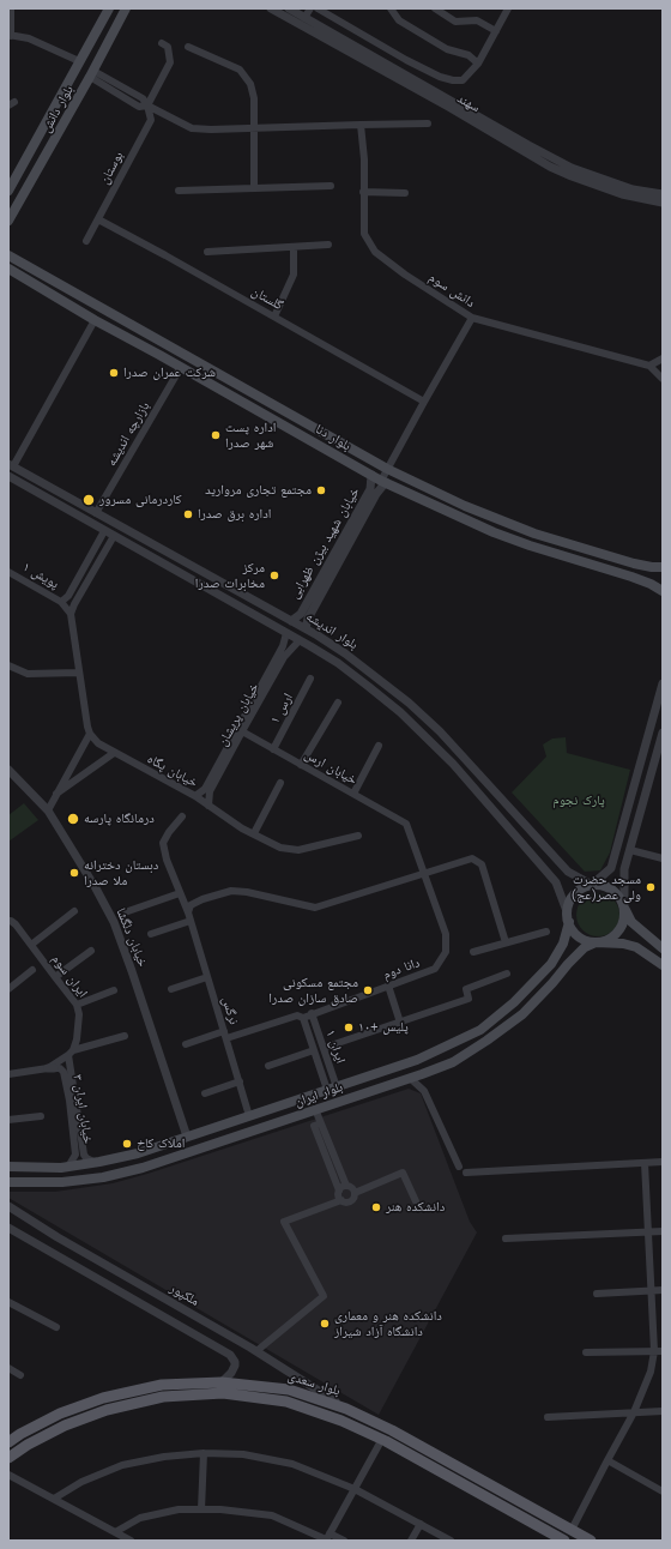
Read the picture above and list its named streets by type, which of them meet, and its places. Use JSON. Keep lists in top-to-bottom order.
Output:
{
  "streets": {
    "main road": [
      "بلوار دانش",
      "بلوار دنا",
      "بلوار ایران",
      "بلوار سعدی"
    ],
    "street": [
      "سهند",
      "بوستان",
      "دانش سوم",
      "گلستان",
      "بازارچه اندیشه",
      "خیابان شهید بیژن ظهرابی",
      "پویش ۱",
      "بلوار اندیشه",
      "ارس ۱",
      "خیابان پریشان",
      "خیابان ارس",
      "خیابان پگاه",
      "خیابان دلگشا",
      "دانا دوم",
      "ایران سوم",
      "نرگس",
      "ایران ۱",
      "خیابان ایران ۳",
      "ملکپور"
    ]
  },
  "crossings": [
    ["بوستان", "گلستان"],
    ["بازارچه اندیشه", "بلوار دنا"],
    ["بازارچه اندیشه", "بلوار اندیشه"],
    ["بلوار دنا", "خیابان شهید بیژن ظهرابی"],
    ["خیابان شهید بیژن ظهرابی", "بلوار اندیشه"],
    ["بلوار اندیشه", "خیابان پریشان"],
    ["بلوار اندیشه", "بلوار ایران"],
    ["ارس ۱", "خیابان ارس"],
    ["خیابان پریشان", "خیابان ارس"],
    ["خیابان پریشان", "خیابان پگاه"],
    ["خیابان ارس", "دانا دوم"],
    ["خیابان دلگشا", "بلوار ایران"],
    ["دانا دوم", "نرگس"],
    ["دانا دوم", "ایران ۱"],
    ["ایران سوم", "خیابان ایران ۳"],
    ["نرگس", "بلوار ایران"],
    ["ایران ۱", "بلوار ایران"],
    ["بلوار ایران", "خیابان ایران ۳"],
    ["ملکپور", "بلوار سعدی"]
  ],
  "parks": ["پارک نجوم"],
  "places": [
    "شرکت عمران صدرا",
    "اداره پست شهر صدرا",
    "مجتمع تجاری مروارید",
    "کاردرمانی مسرور",
    "اداره برق صدرا",
    "مرکز مخابرات صدرا",
    "درمانگاه پارسه",
    "دبستان دخترانه ملا صدرا",
    "مسجد حضرت ولی عصر(عج)",
    "مجتمع مسکونی صادق سازان صدرا",
    "پلیس +۱۰",
    "املاک کاخ",
    "دانشکده هنر",
    "دانشکده هنر و معماری دانشگاه آزاد شیراز"
  ]
}
